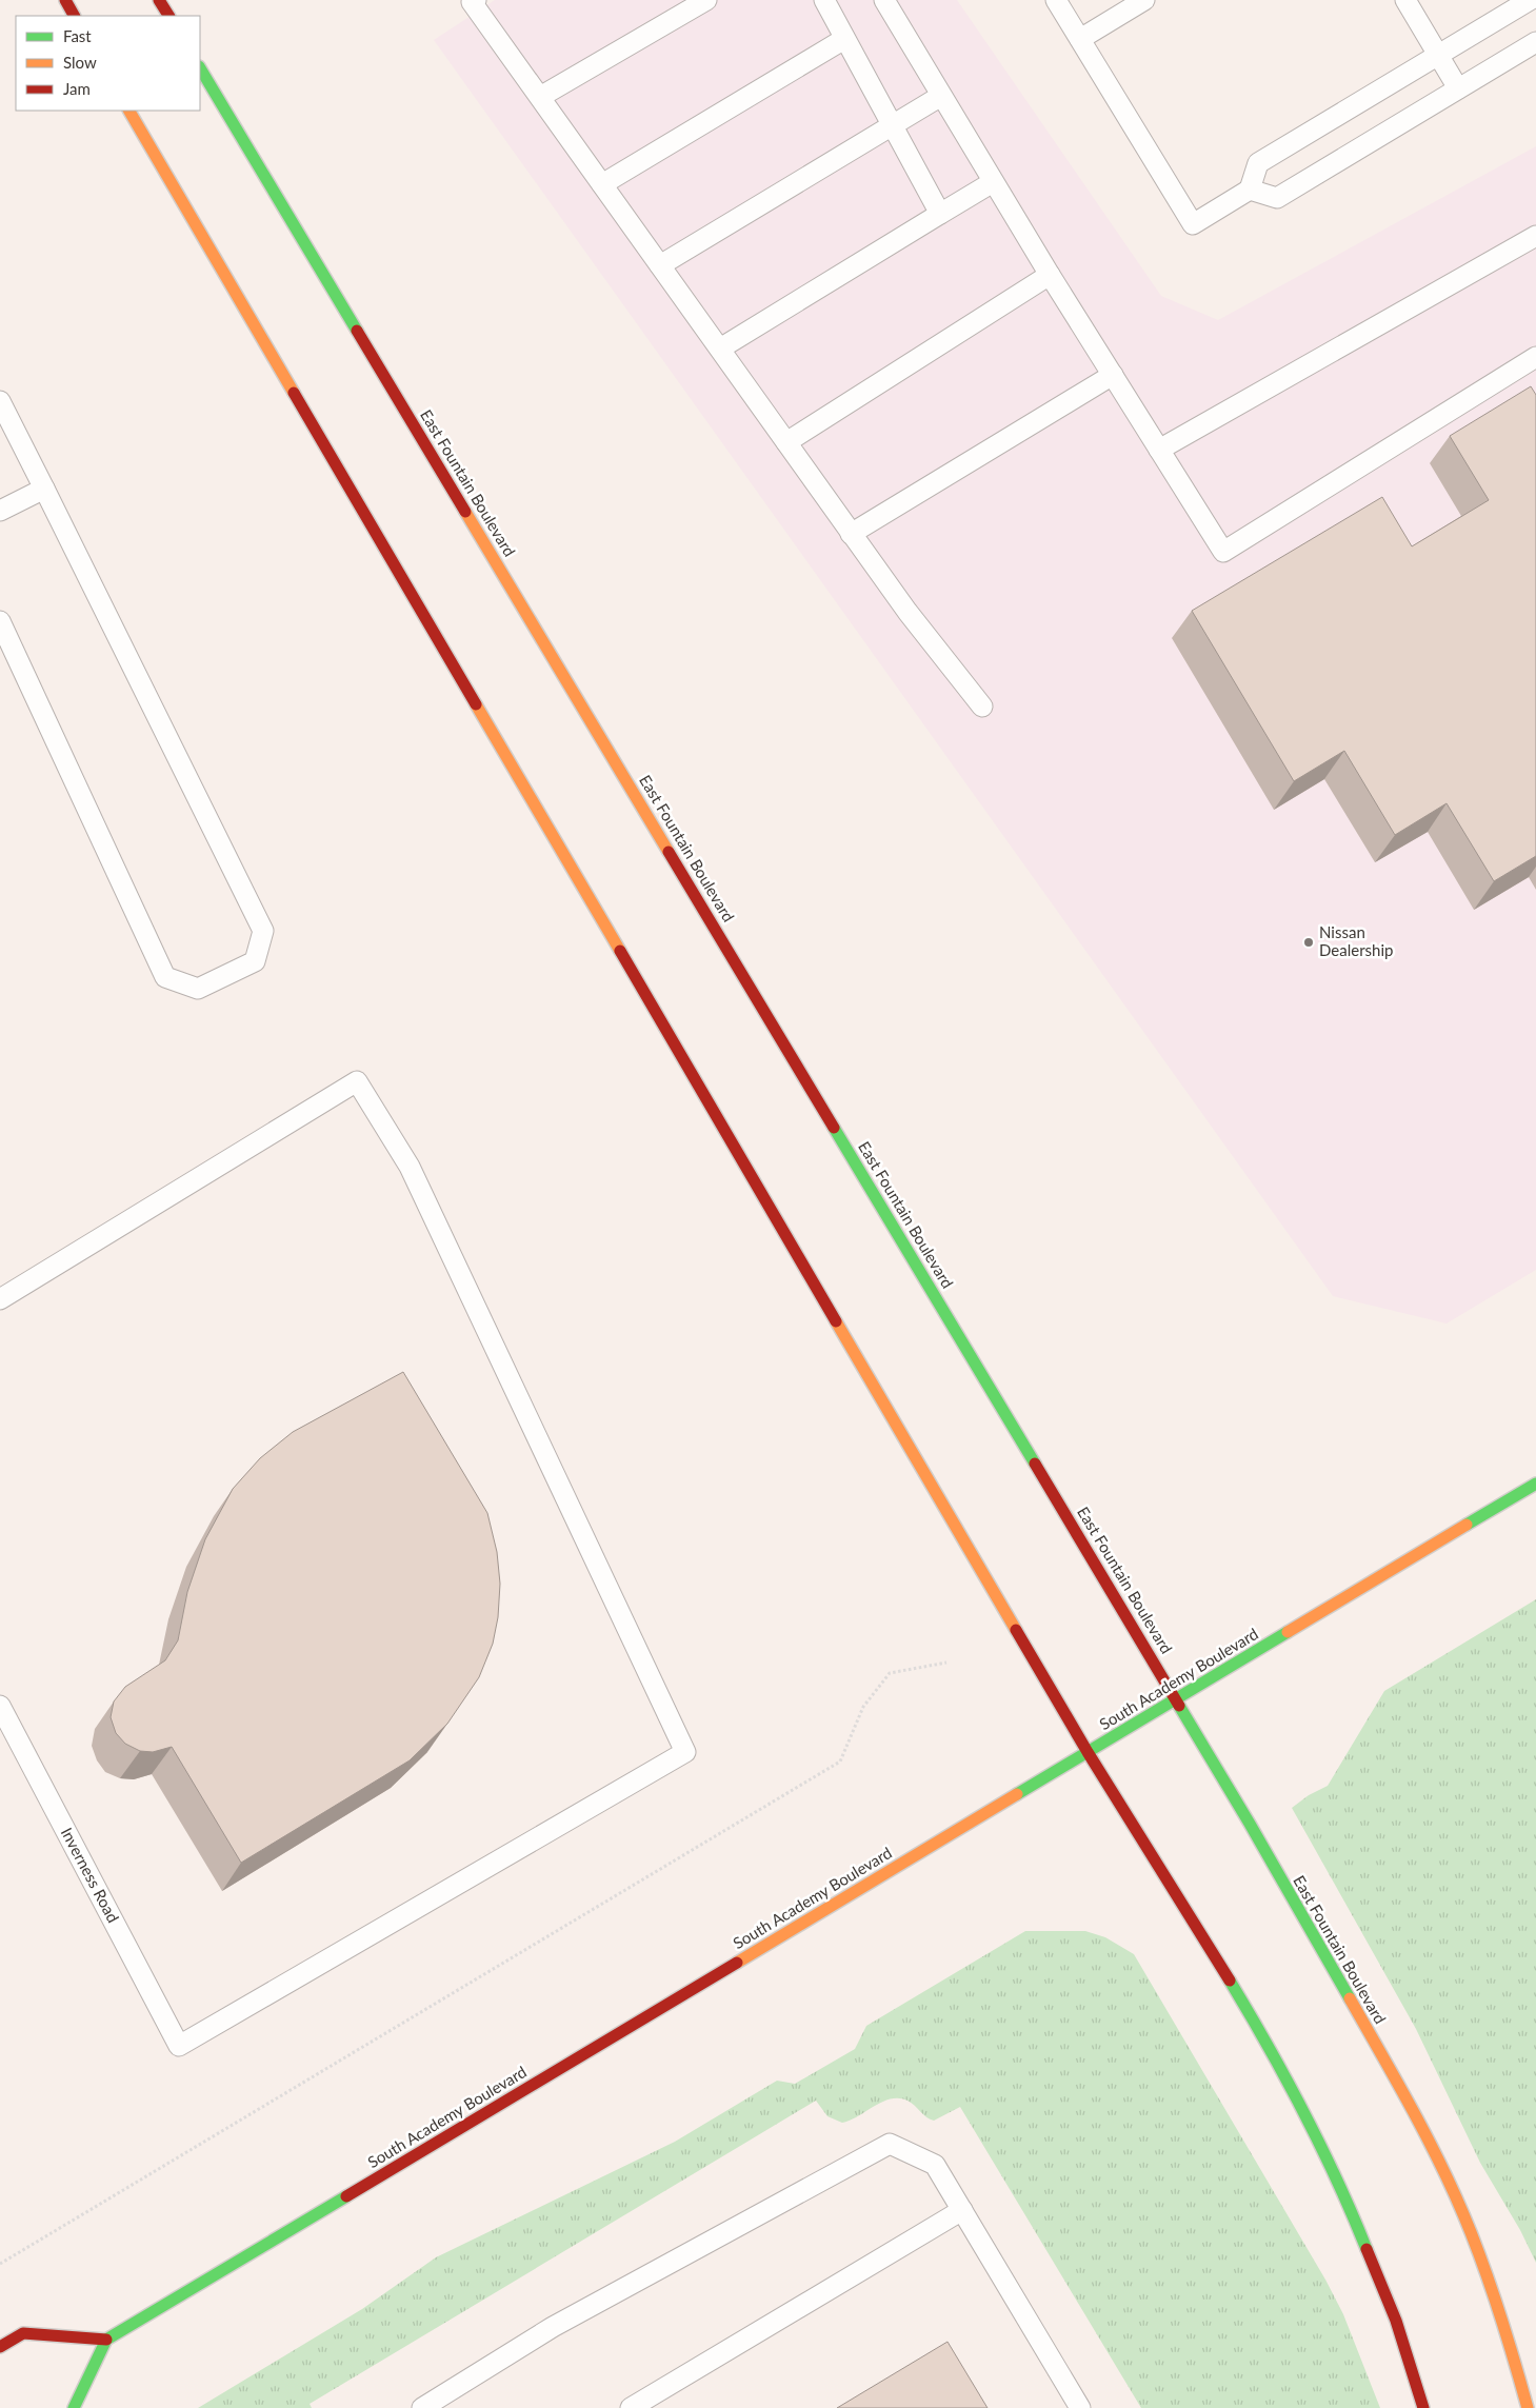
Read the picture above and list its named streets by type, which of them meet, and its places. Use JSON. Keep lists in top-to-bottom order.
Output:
{
  "streets": {
    "highway": ["East Fountain Boulevard", "South Academy Boulevard"],
    "lane": ["Inverness Road"]
  },
  "crossings": [
    ["East Fountain Boulevard", "South Academy Boulevard"]
  ],
  "places": ["Nissan Dealership"],
  "legend": ["Fast", "Slow", "Jam"]
}
